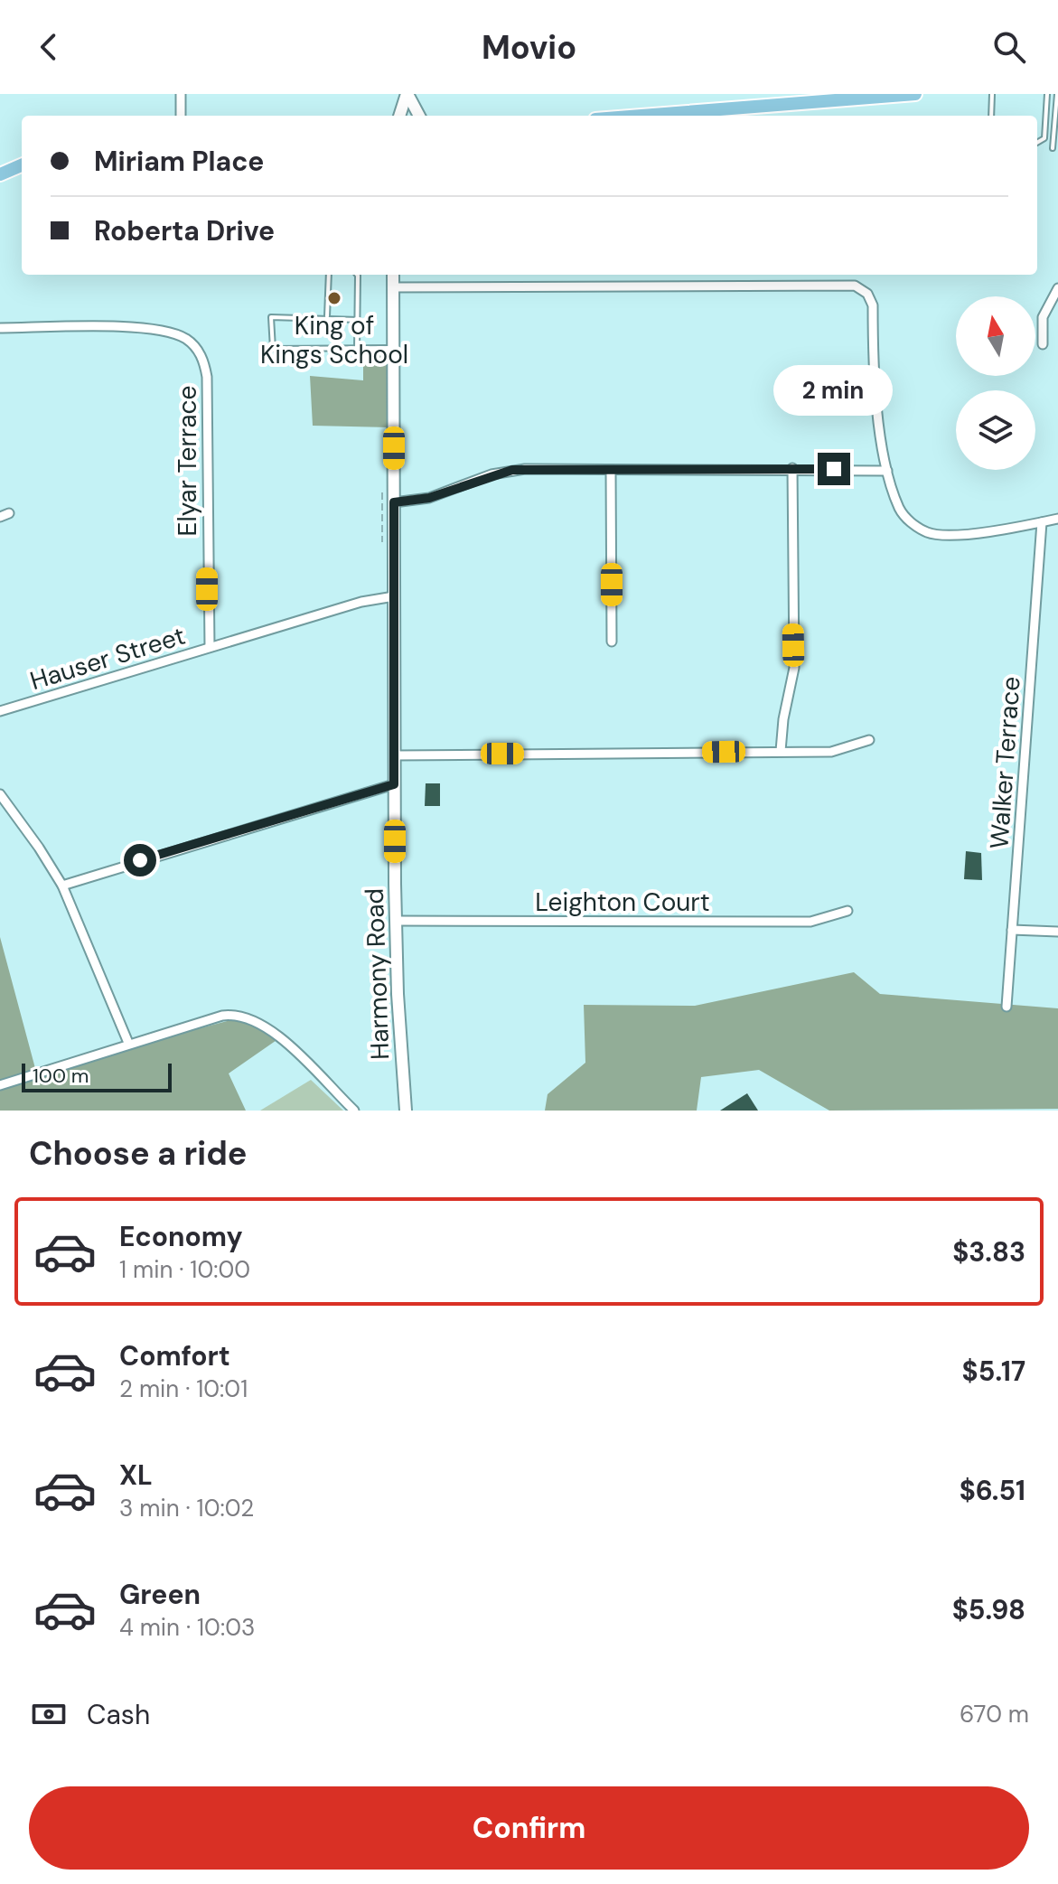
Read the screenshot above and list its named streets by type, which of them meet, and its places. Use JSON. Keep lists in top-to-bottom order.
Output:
{
  "streets": {
    "street": [
      "Elyar Terrace",
      "Hauser Street",
      "Walker Terrace",
      "Leighton Court",
      "Harmony Road"
    ]
  },
  "crossings": [
    ["Elyar Terrace", "Hauser Street"],
    ["Hauser Street", "Harmony Road"],
    ["Leighton Court", "Harmony Road"]
  ],
  "places": ["King of Kings School"],
  "scale_bar": "100 m",
  "north": "top",
  "page": {
    "header": "Movio",
    "banner": ["Miriam Place", "Roberta Drive"],
    "bubble": "2 min",
    "scale": "100 m",
    "heading": "Choose a ride",
    "list": [
      {
        "name": "Economy",
        "note": "1 min · 10:00",
        "value": "$3.83"
      },
      {
        "name": "Comfort",
        "note": "2 min · 10:01",
        "value": "$5.17"
      },
      {
        "name": "XL",
        "note": "3 min · 10:02",
        "value": "$6.51"
      },
      {
        "name": "Green",
        "note": "4 min · 10:03",
        "value": "$5.98"
      }
    ],
    "pay": ["Cash", "670 m"],
    "buttons": "Confirm"
  }
}
